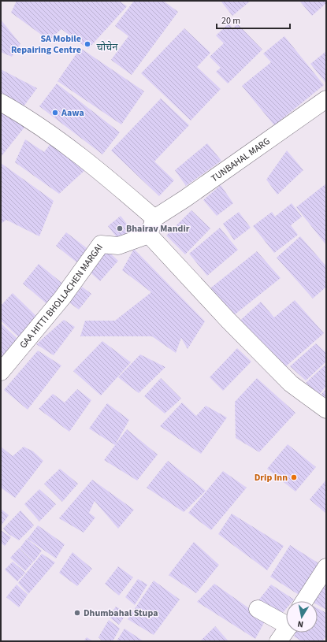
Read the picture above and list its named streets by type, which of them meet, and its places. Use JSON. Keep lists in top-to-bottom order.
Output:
{
  "streets": {
    "street": ["TUNBAHAL MARG", "GAA HITTI BHOLLACHEN MARGAI"]
  },
  "crossings": [
    ["TUNBAHAL MARG", "GAA HITTI BHOLLACHEN MARGAI"]
  ],
  "districts": ["चोचेन"],
  "places": [
    "SA Mobile Repairing Centre",
    "Aawa",
    "Bhairav Mandir",
    "Drip Inn",
    "Dhumbahal Stupa"
  ],
  "scale_bar": "20 m",
  "north": "bottom"
}
